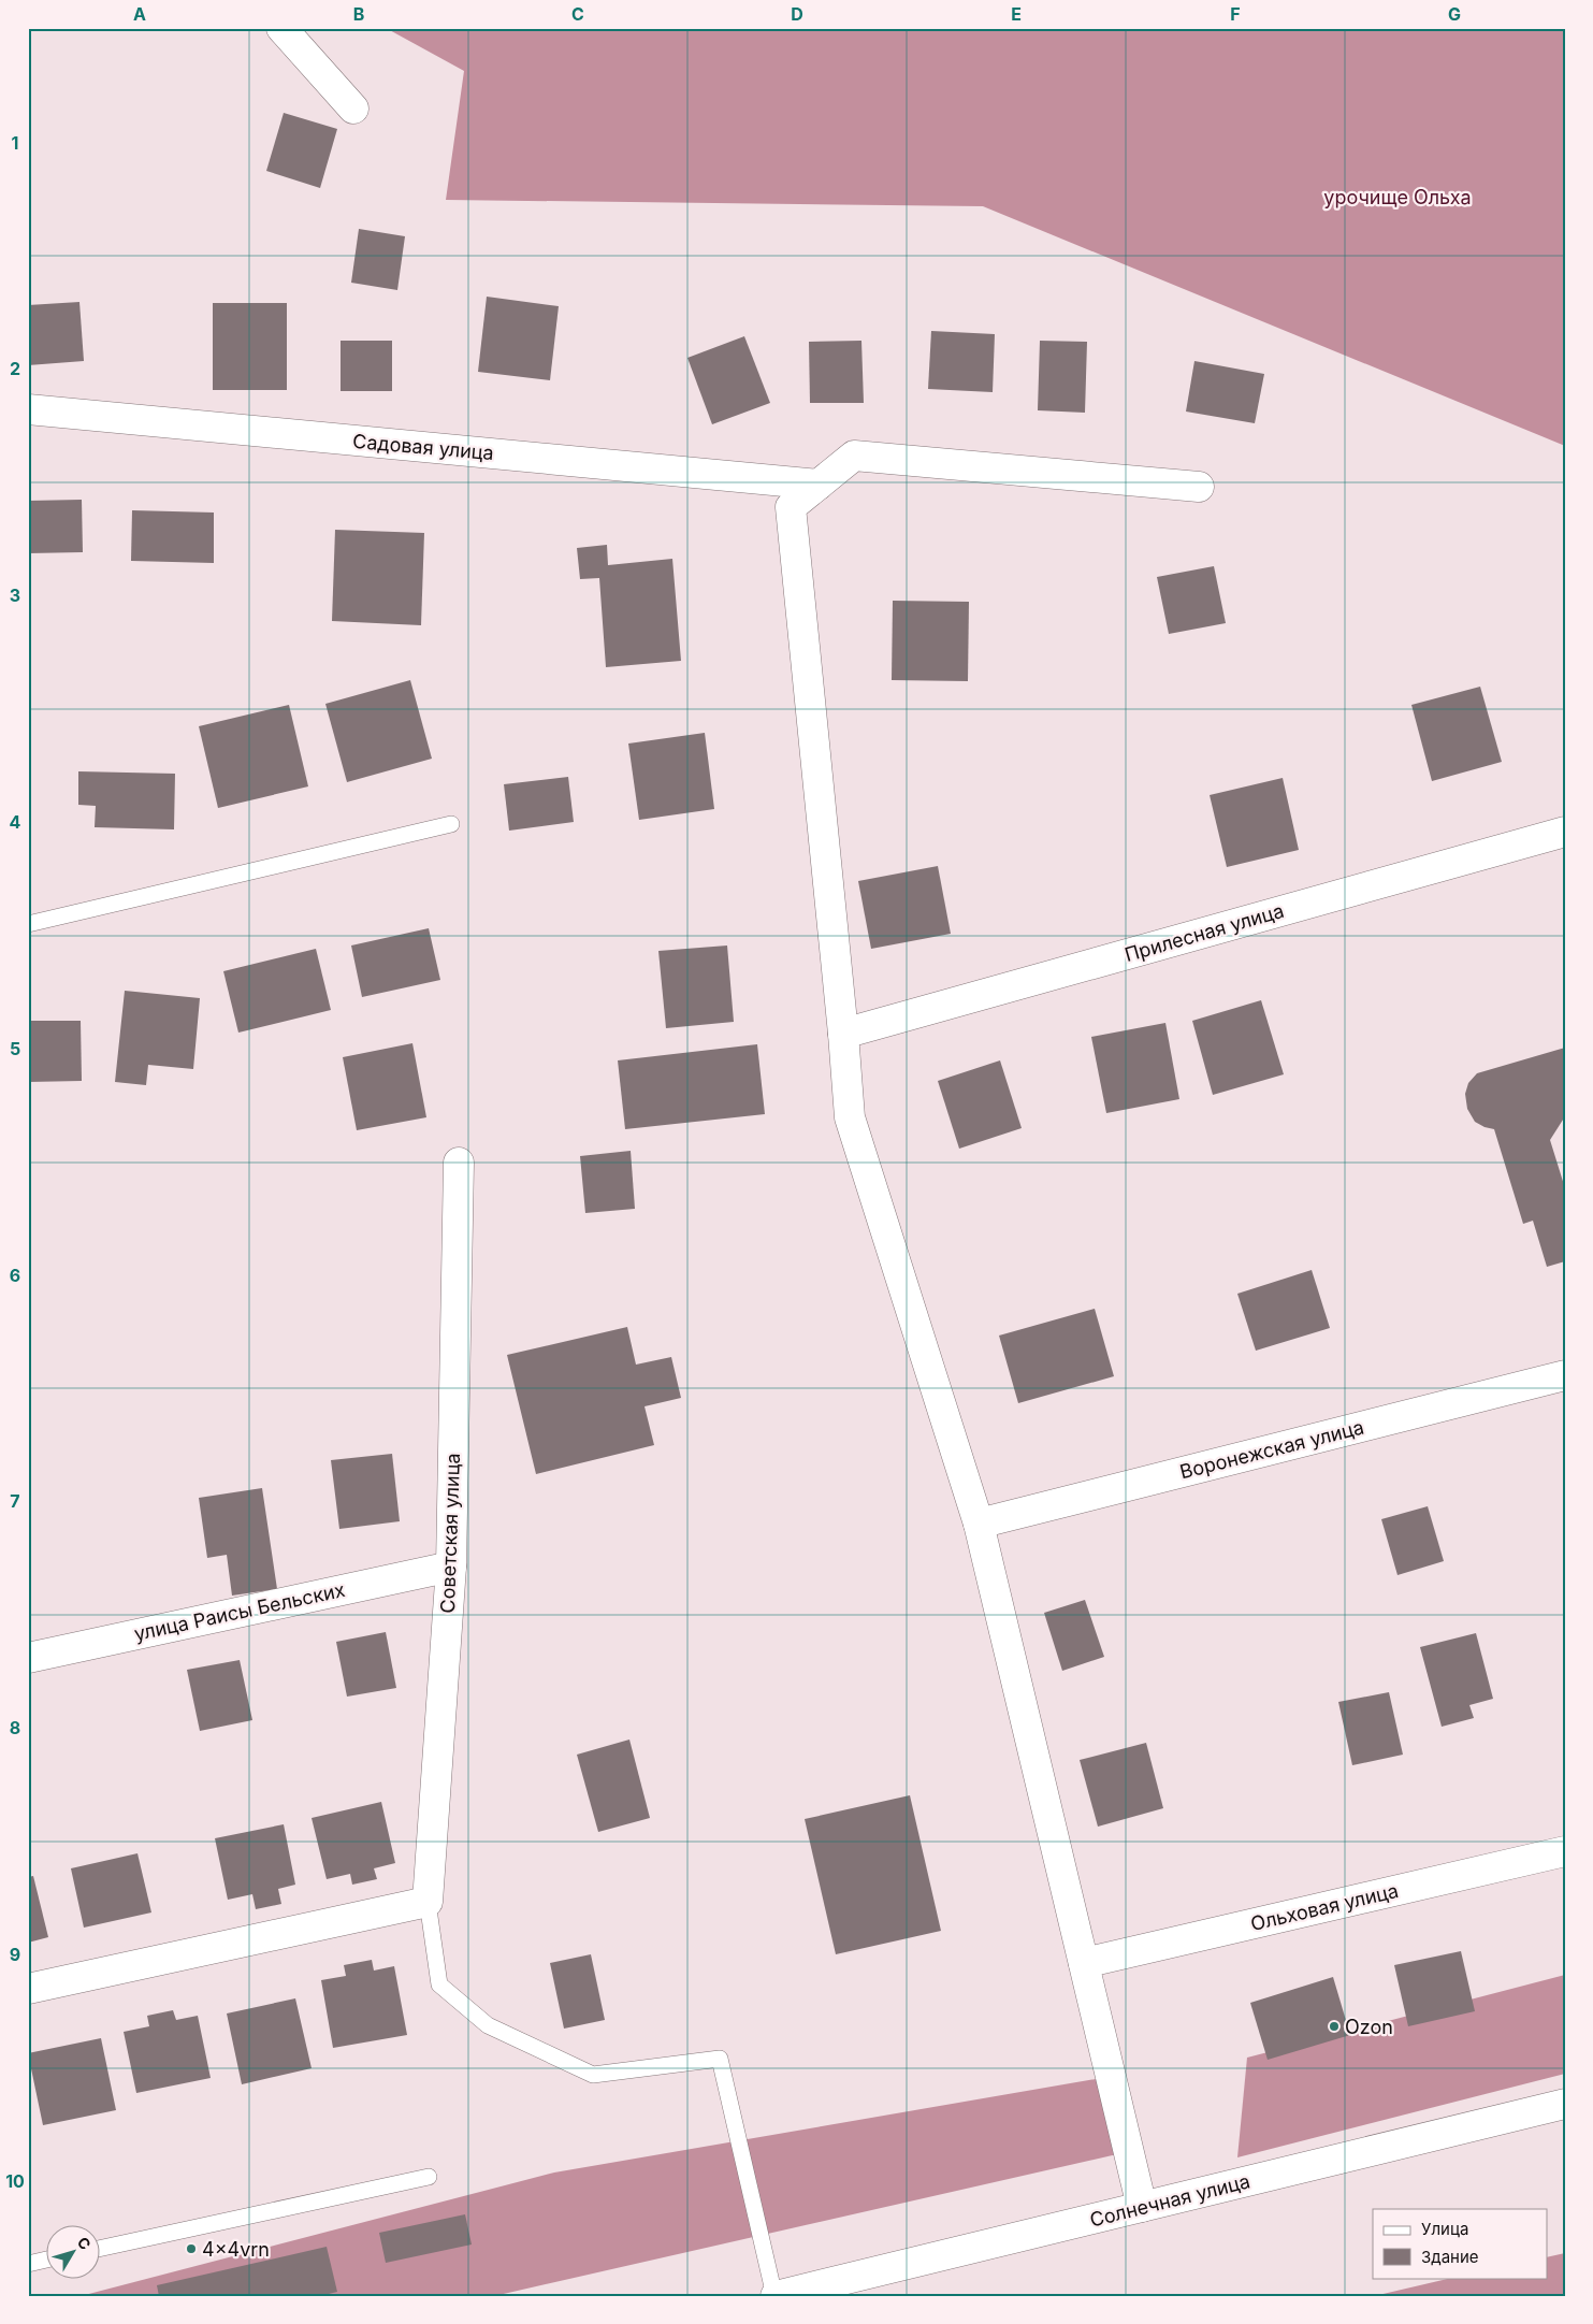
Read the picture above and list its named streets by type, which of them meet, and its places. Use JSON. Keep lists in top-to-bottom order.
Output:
{
  "streets": {
    "street": [
      "Садовая улица",
      "Прилесная улица",
      "Воронежская улица",
      "Советская улица",
      "улица Раисы Бельских",
      "Ольховая улица",
      "Солнечная улица"
    ]
  },
  "crossings": [
    ["Советская улица", "улица Раисы Бельских"]
  ],
  "parks": ["урочище Ольха"],
  "places": ["Ozon", "4x4vrn"],
  "legend": ["Улица", "Здание"],
  "north": "top right",
  "grid": {
    "columns": [
      "A",
      "B",
      "C",
      "D",
      "E",
      "F",
      "G"
    ],
    "rows": [
      "1",
      "2",
      "3",
      "4",
      "5",
      "6",
      "7",
      "8",
      "9",
      "10"
    ]
  }
}
